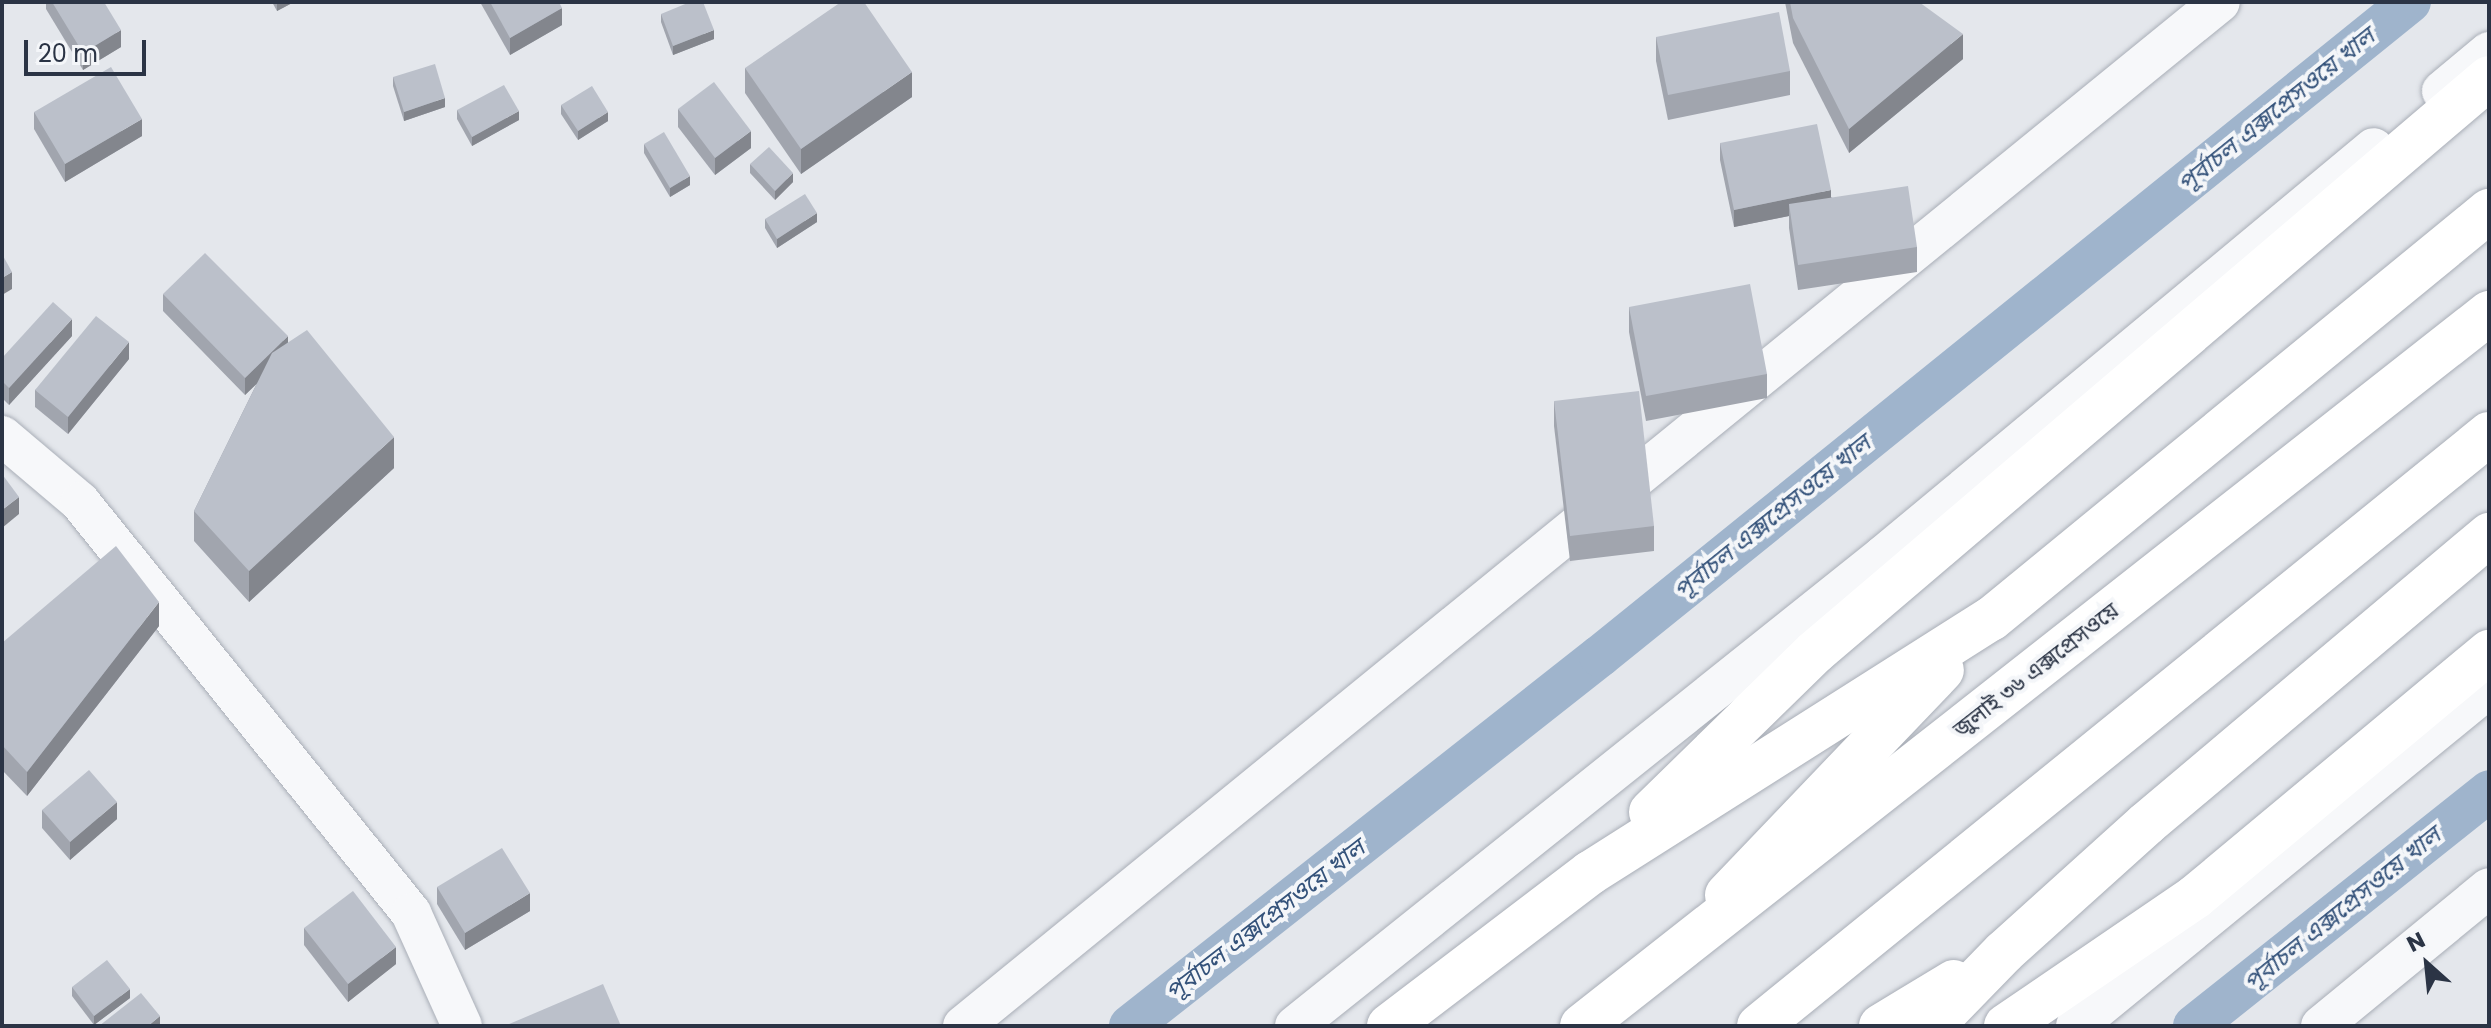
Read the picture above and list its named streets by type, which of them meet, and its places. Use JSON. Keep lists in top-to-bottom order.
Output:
{
  "streets": {
    "main road": ["জুলাই ৩৬ এক্সপ্রেসওয়ে"]
  },
  "water": ["পূর্বাচল এক্সপ্রেসওয়ে খাল"],
  "scale_bar": "20 m",
  "north": "top left"
}
